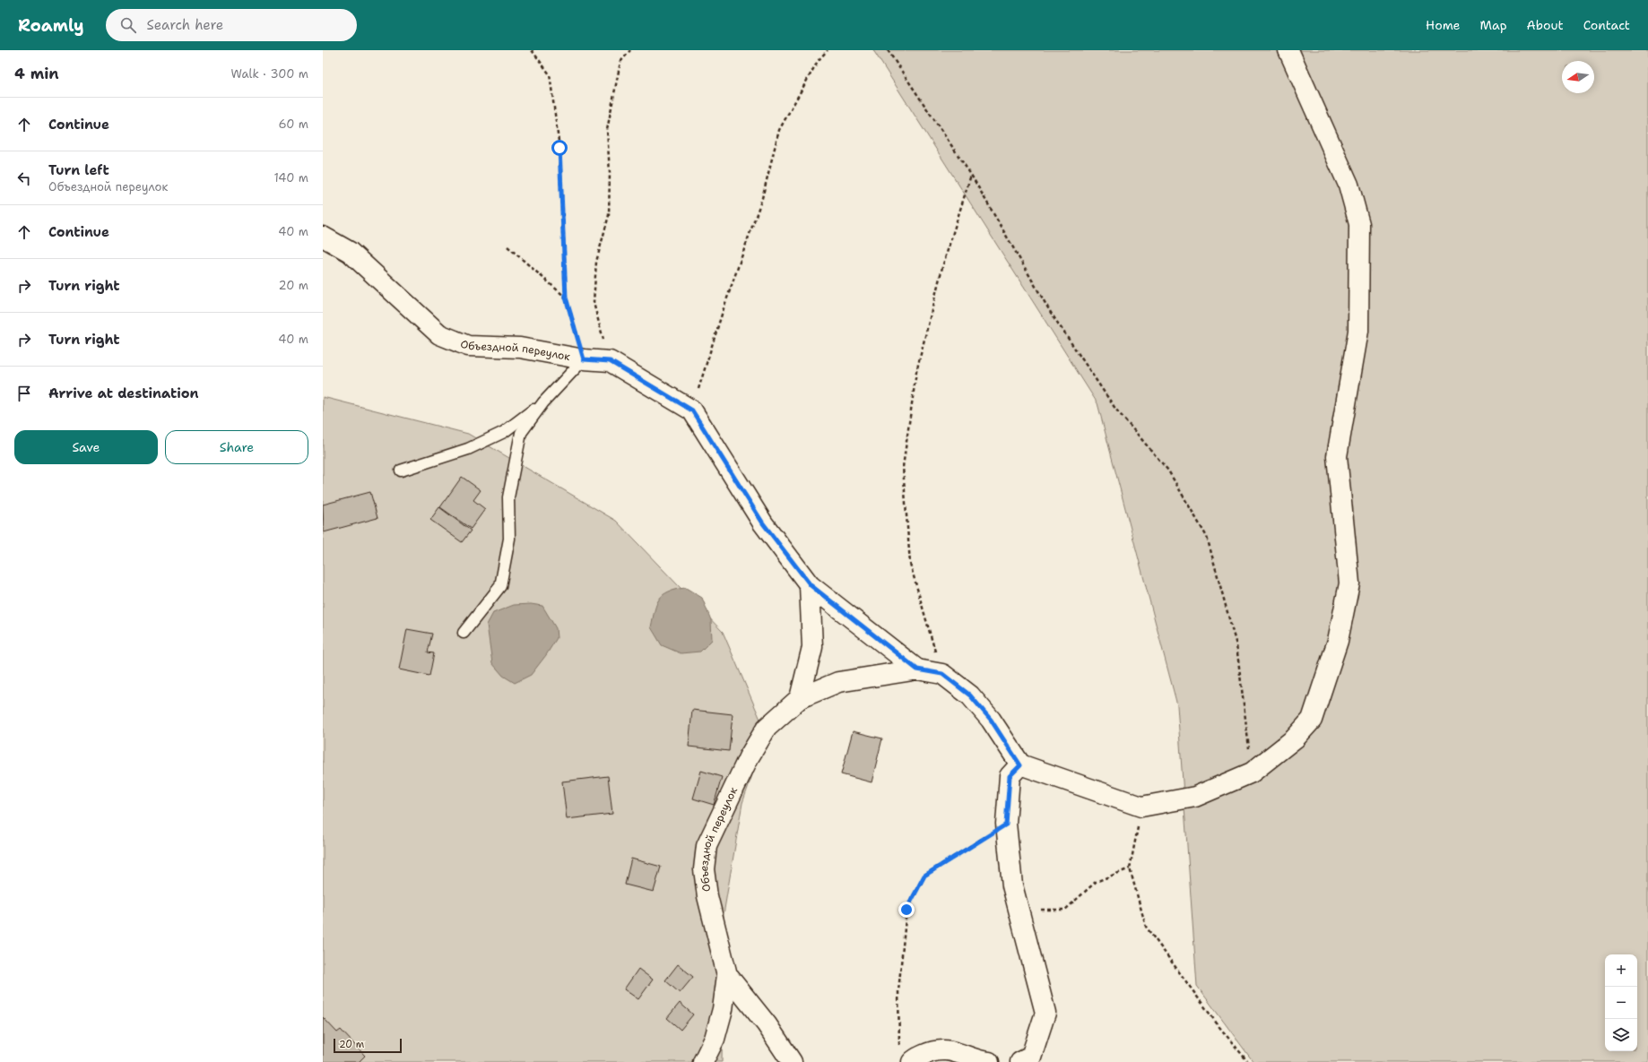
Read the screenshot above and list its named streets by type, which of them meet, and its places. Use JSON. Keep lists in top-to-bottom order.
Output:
{
  "streets": {
    "street": ["Объездной переулок"]
  },
  "scale_bar": "20 m",
  "north": "left",
  "page": {
    "header": "Roamly",
    "search": "Search here",
    "nav": [
      "Home",
      "Map",
      "About",
      "Contact"
    ],
    "heading": ["4 min", "Walk · 300 m"],
    "list": [
      ["Continue", "60 m"],
      ["Turn left", "Объездной переулок", "140 m"],
      ["Continue", "40 m"],
      ["Turn right", "20 m"],
      ["Turn right", "40 m"],
      "Arrive at destination"
    ],
    "buttons": ["Save", "Share"],
    "map_buttons": ["+", "−"],
    "scale": "20 m"
  }
}
